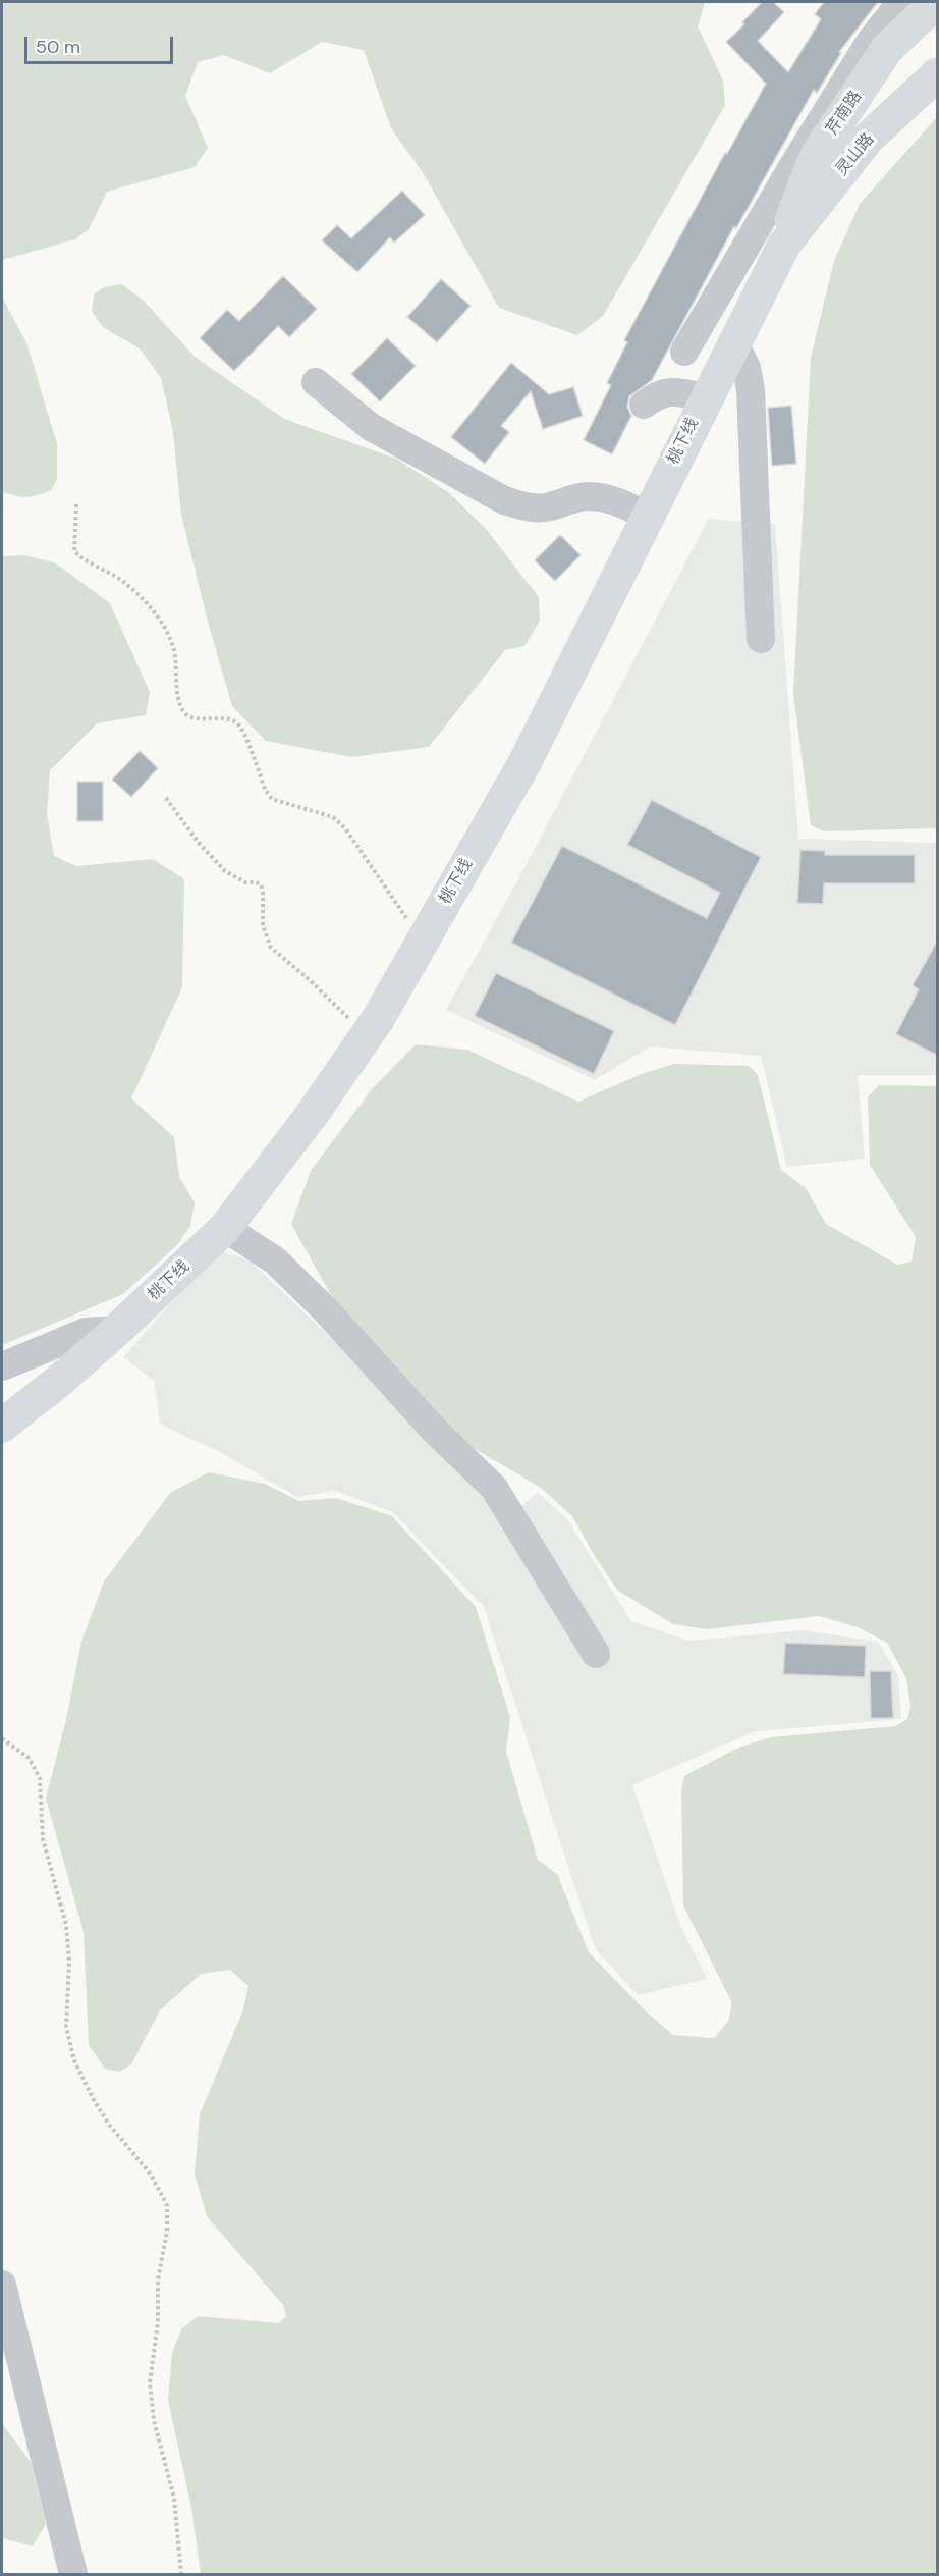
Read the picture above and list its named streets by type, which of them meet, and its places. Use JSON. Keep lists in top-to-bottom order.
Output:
{
  "streets": {
    "main road": ["芹南路", "灵山路", "桃下线"]
  },
  "crossings": [
    ["芹南路", "灵山路"],
    ["芹南路", "桃下线"],
    ["灵山路", "桃下线"]
  ],
  "scale_bar": "50 m"
}
